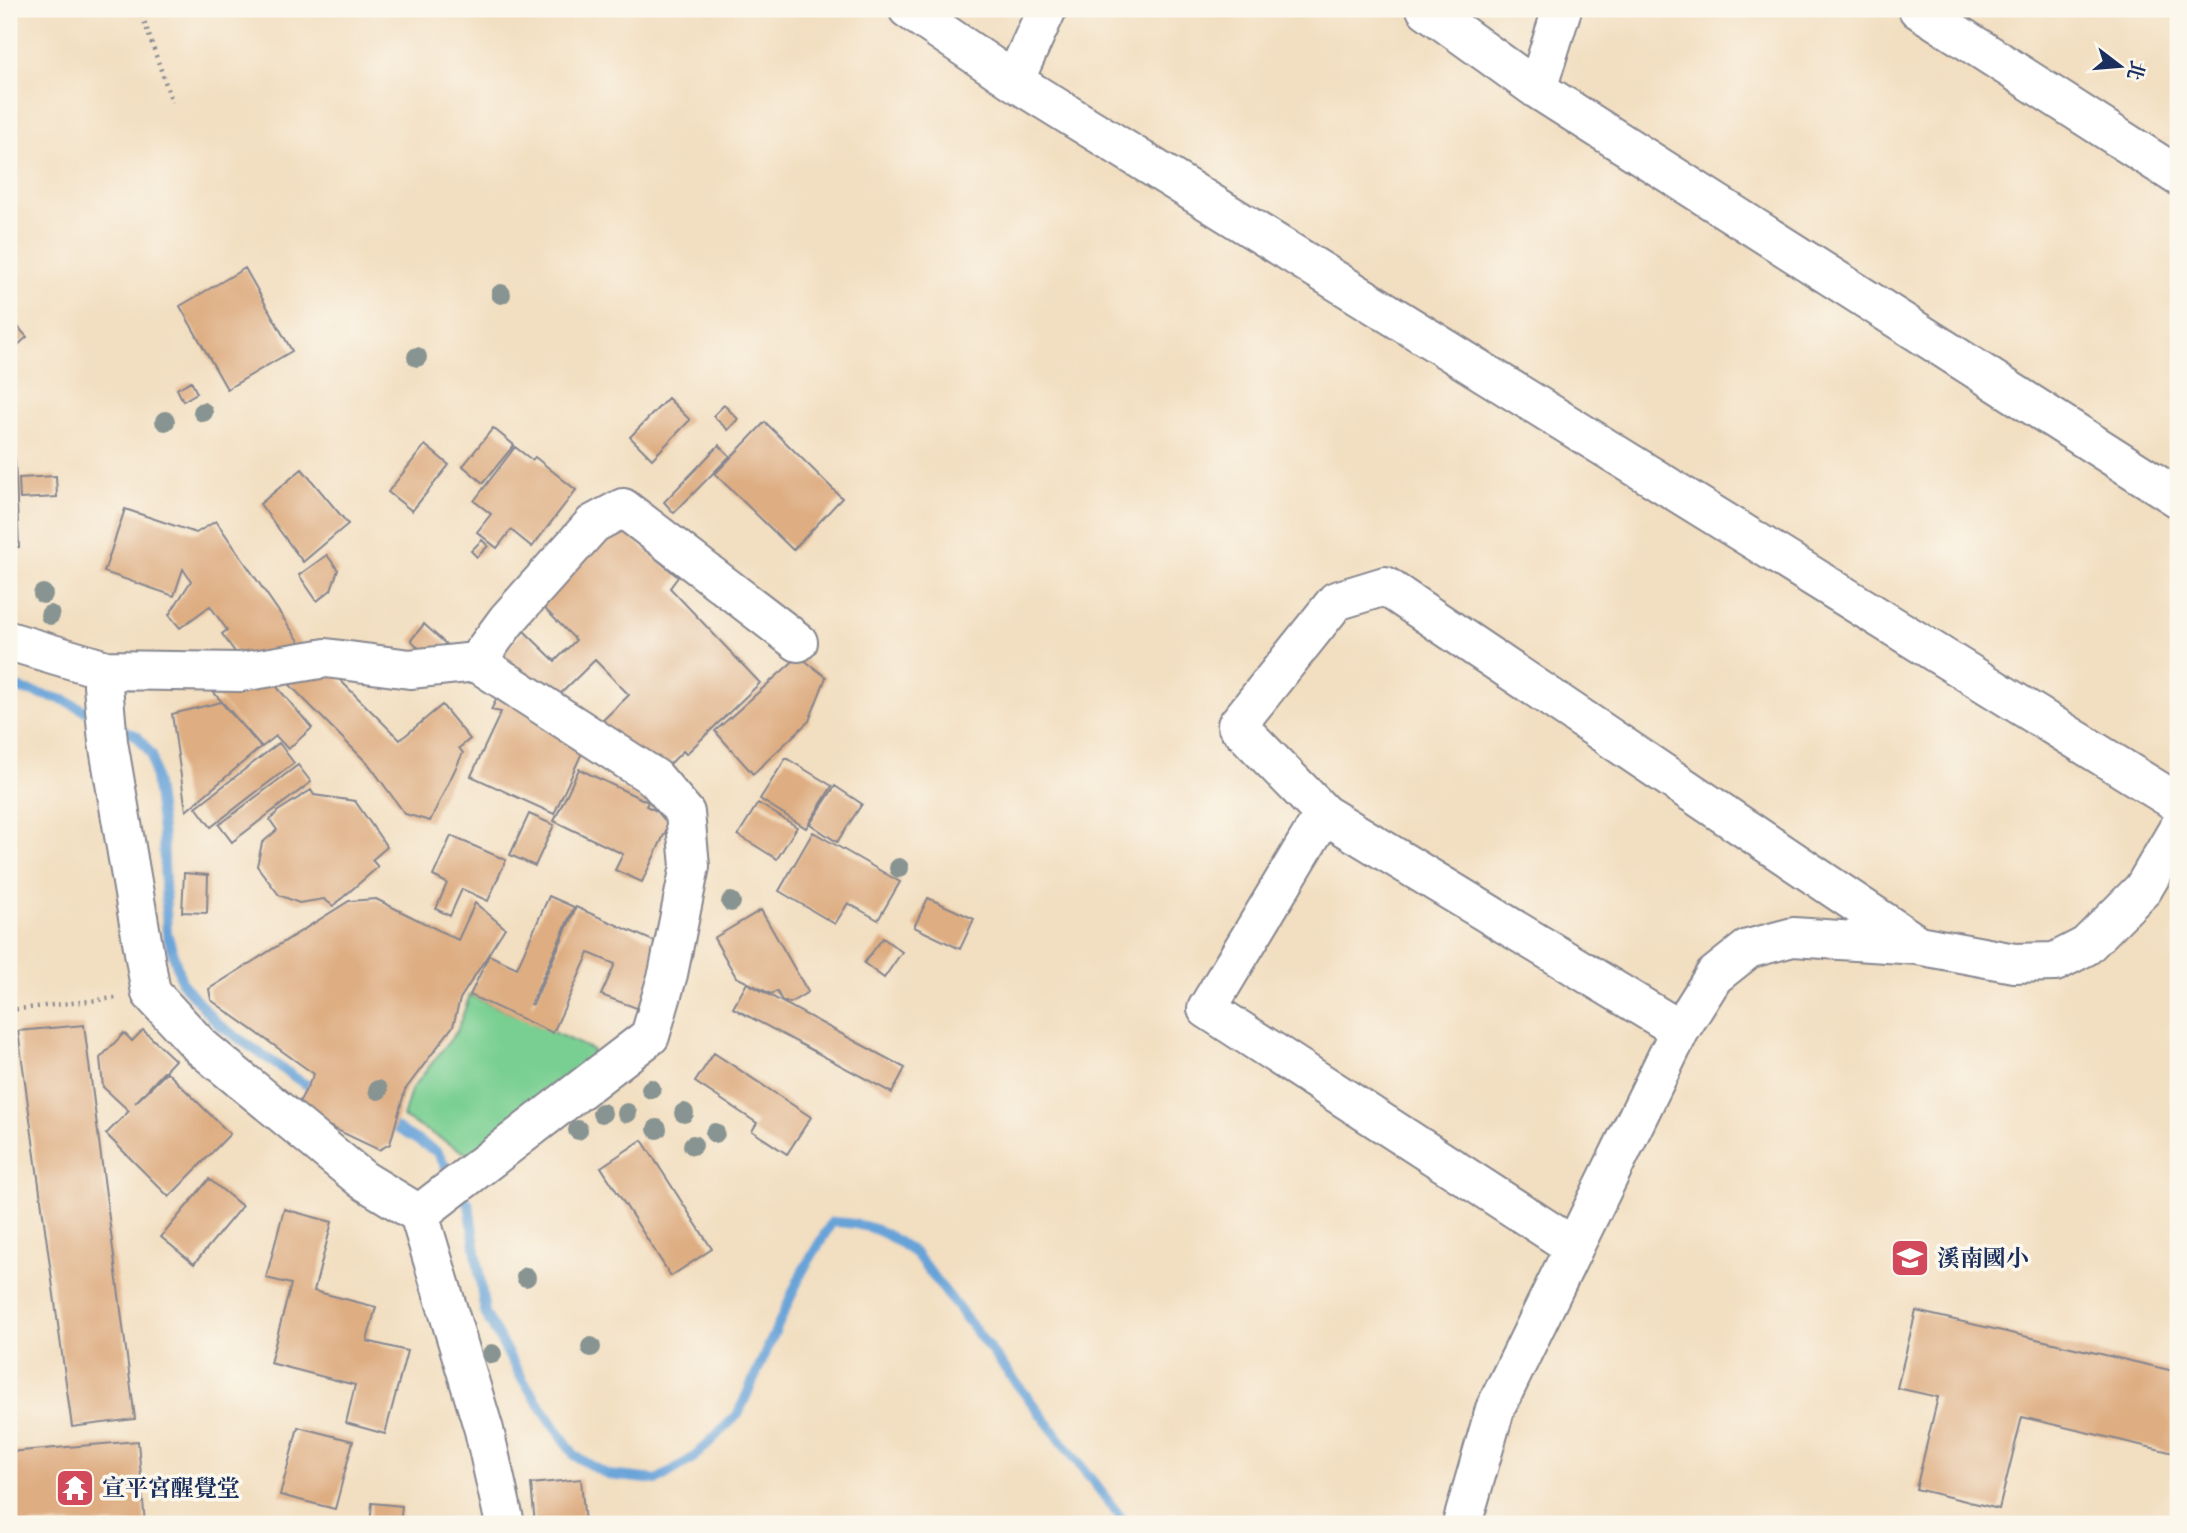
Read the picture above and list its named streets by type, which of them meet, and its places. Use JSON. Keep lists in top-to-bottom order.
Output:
{
  "places": {
    "school or university": ["溪南國小"],
    "temple": ["宣平宮醒覺堂"]
  },
  "north": "right"
}
